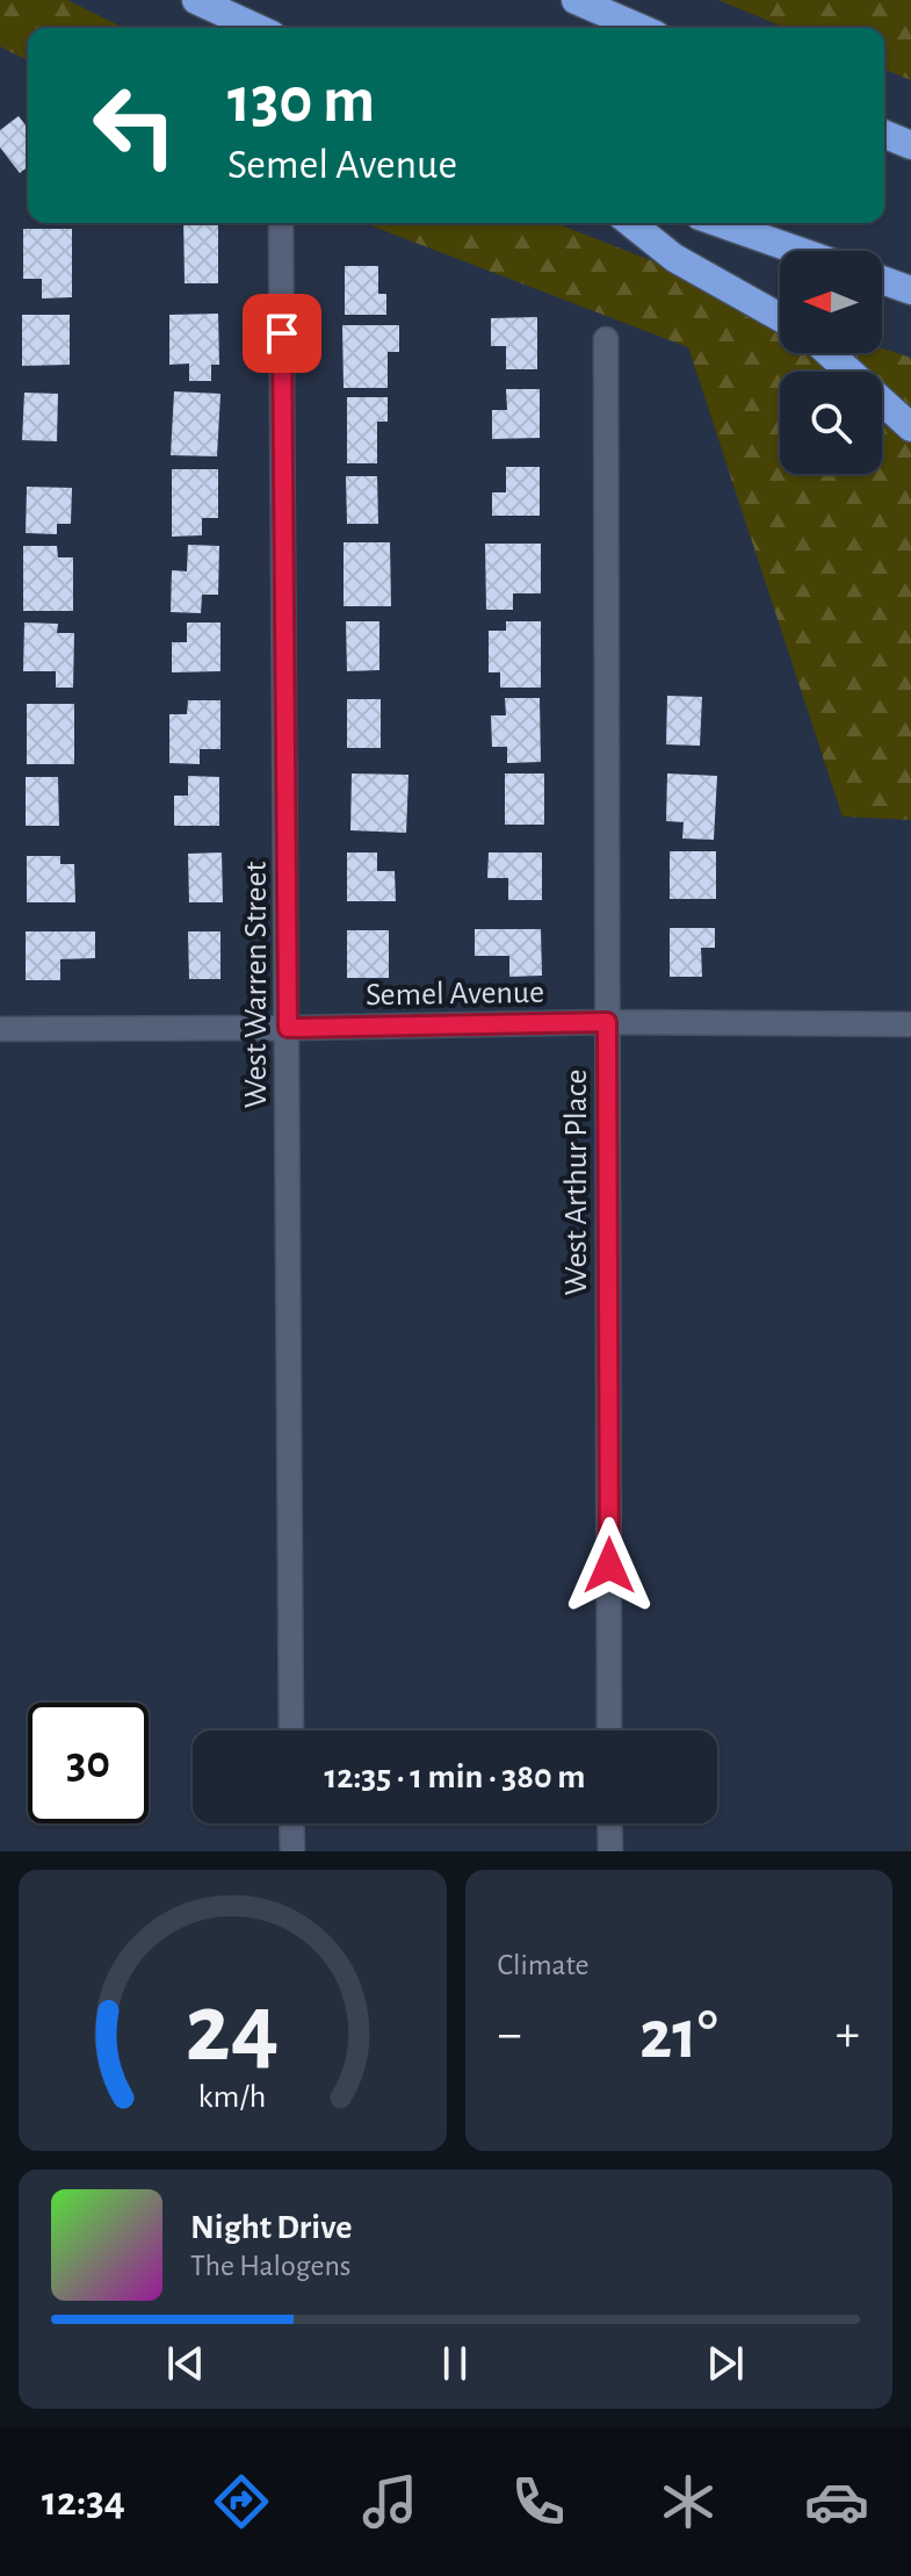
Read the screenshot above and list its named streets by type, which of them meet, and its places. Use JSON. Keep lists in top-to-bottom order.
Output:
{
  "streets": {
    "street": ["West Warren Street", "Semel Avenue", "West Arthur Place"]
  },
  "crossings": [
    ["West Warren Street", "Semel Avenue"],
    ["Semel Avenue", "West Arthur Place"]
  ],
  "north": "left",
  "page": {
    "turn": ["130 m", "Semel Avenue"],
    "limit": "30",
    "trip": "12:35 · 1 min · 380 m",
    "tile": "Climate",
    "heat": ["−", "21°", "+"],
    "song": ["Night Drive", "The Halogens"],
    "tabs": "12:34",
    "gauge": ["24", "km/h"]
  }
}
